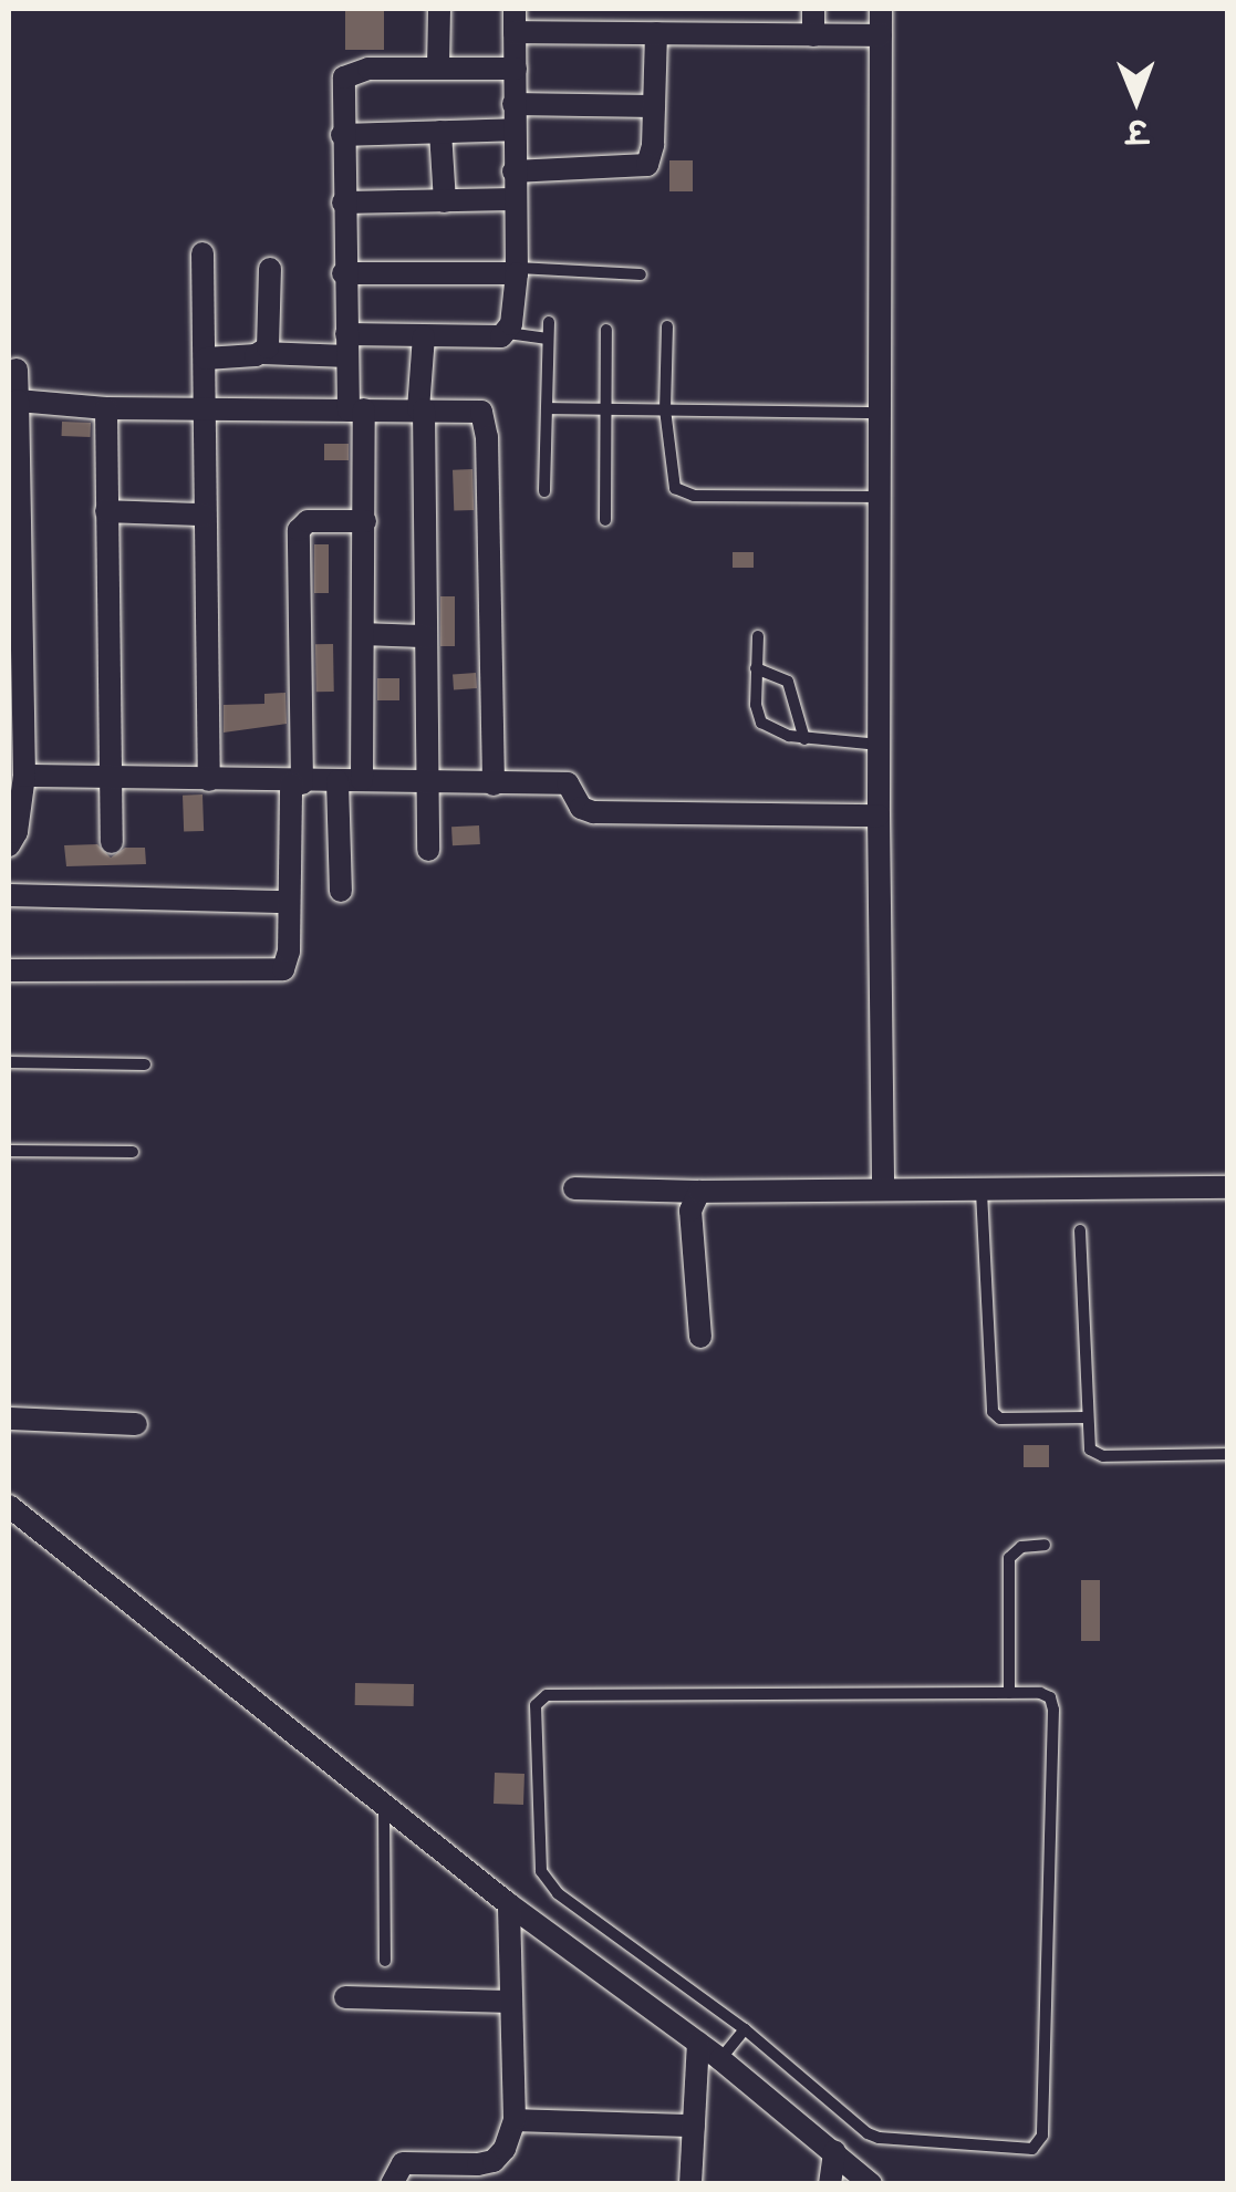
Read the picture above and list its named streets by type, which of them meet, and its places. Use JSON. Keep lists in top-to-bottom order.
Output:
{
  "north": "bottom"
}
